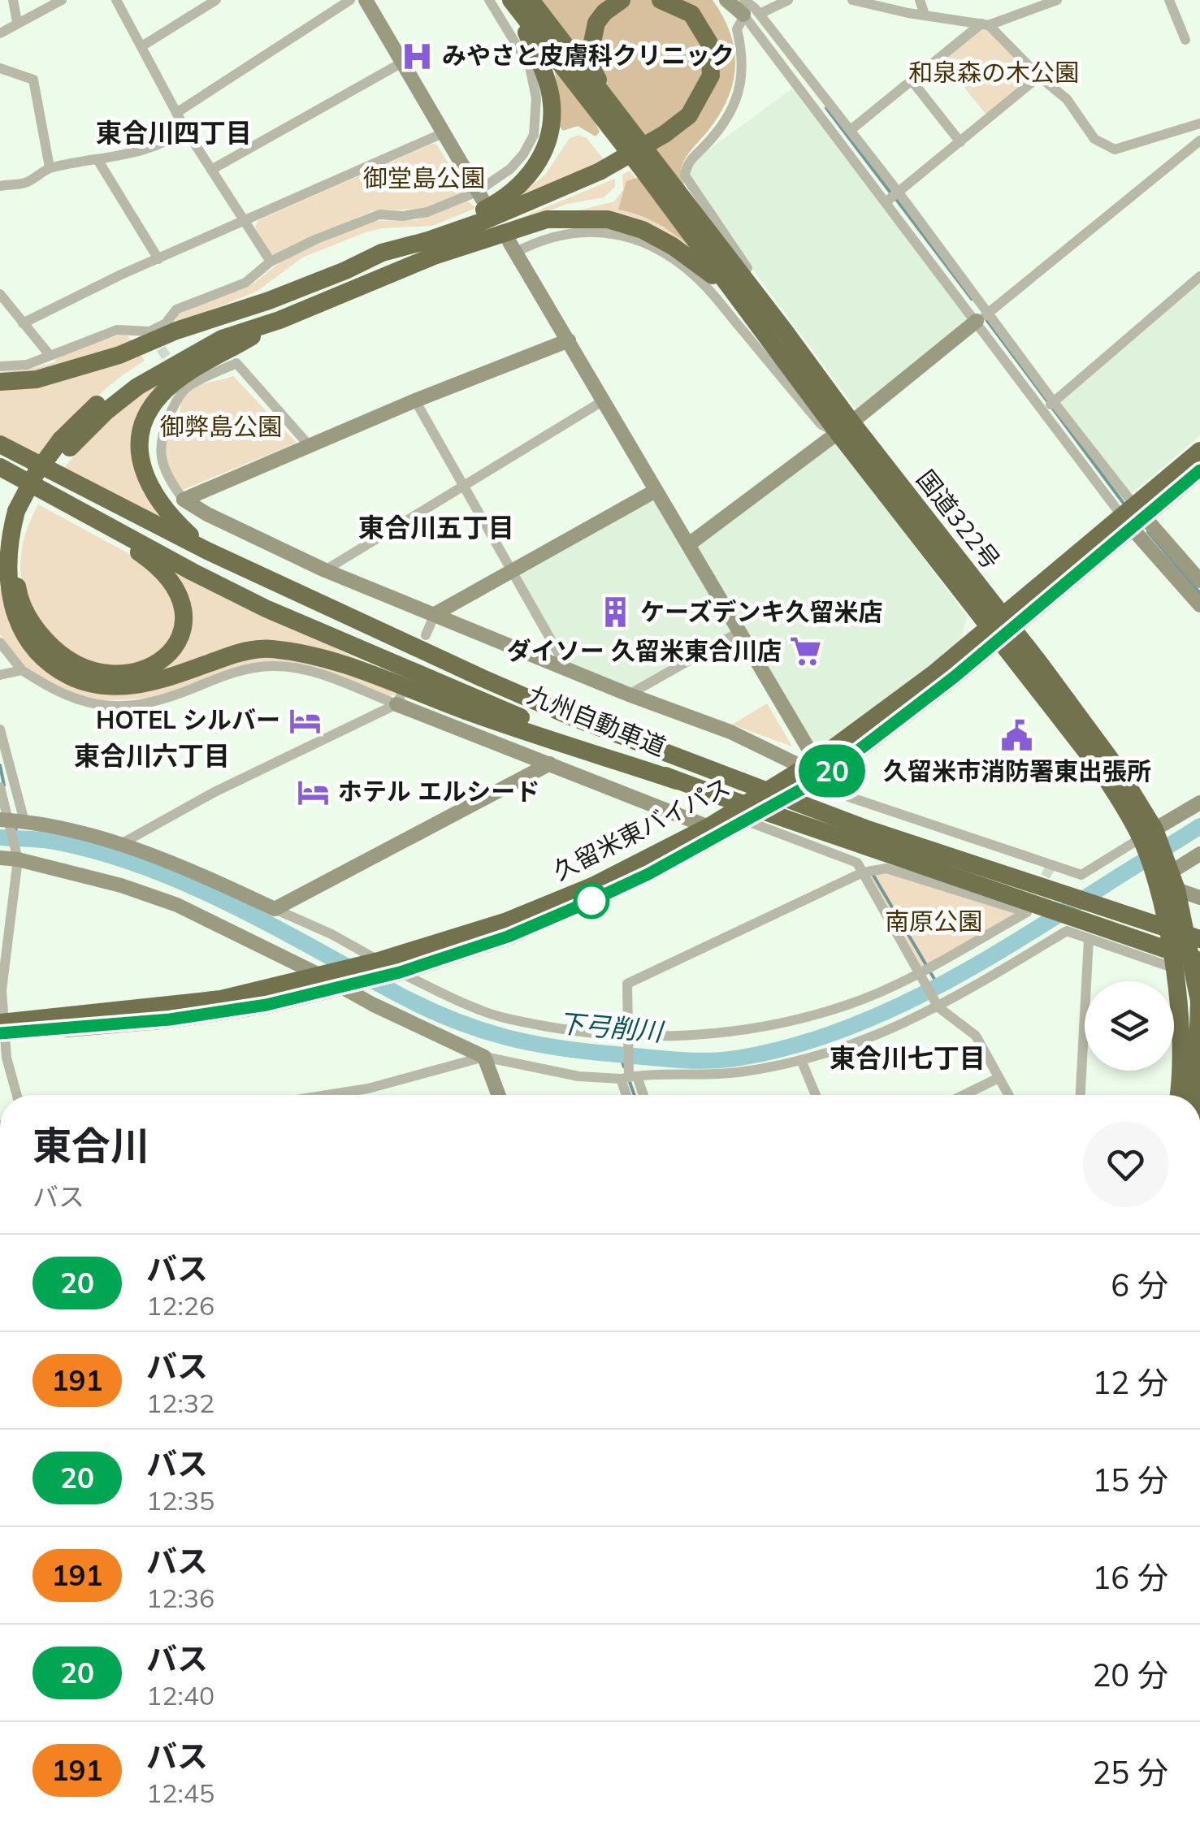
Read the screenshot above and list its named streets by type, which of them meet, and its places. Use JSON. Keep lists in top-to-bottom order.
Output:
{
  "streets": {
    "highway": ["国道322号", "九州自動車道", "久留米東バイパス"]
  },
  "crossings": [
    ["国道322号", "久留米東バイパス"]
  ],
  "districts": [
    "東合川四丁目",
    "東合川五丁目",
    "東合川六丁目",
    "東合川七丁目"
  ],
  "water": ["下弓削川"],
  "parks": [
    "和泉森の木公園",
    "御堂島公園",
    "御弊島公園",
    "南原公園"
  ],
  "places": {
    "hospital": ["みやさと皮膚科クリニック"],
    "building": ["ケーズデンキ久留米店"],
    "supermarket": ["ダイソー 久留米東合川店"],
    "hotel": ["HOTEL シルバー", "ホテル エルシード"],
    "public building": ["久留米市消防署東出張所"]
  },
  "lines": ["bus line 20"],
  "page": {
    "on_map": "20",
    "heading": ["東合川", "バス"],
    "list": [
      {
        "mark": "20",
        "name": "バス",
        "note": "12:26",
        "value": "6 分"
      },
      {
        "mark": "191",
        "name": "バス",
        "note": "12:32",
        "value": "12 分"
      },
      {
        "mark": "20",
        "name": "バス",
        "note": "12:35",
        "value": "15 分"
      },
      {
        "mark": "191",
        "name": "バス",
        "note": "12:36",
        "value": "16 分"
      },
      {
        "mark": "20",
        "name": "バス",
        "note": "12:40",
        "value": "20 分"
      },
      {
        "mark": "191",
        "name": "バス",
        "note": "12:45",
        "value": "25 分"
      }
    ]
  }
}
